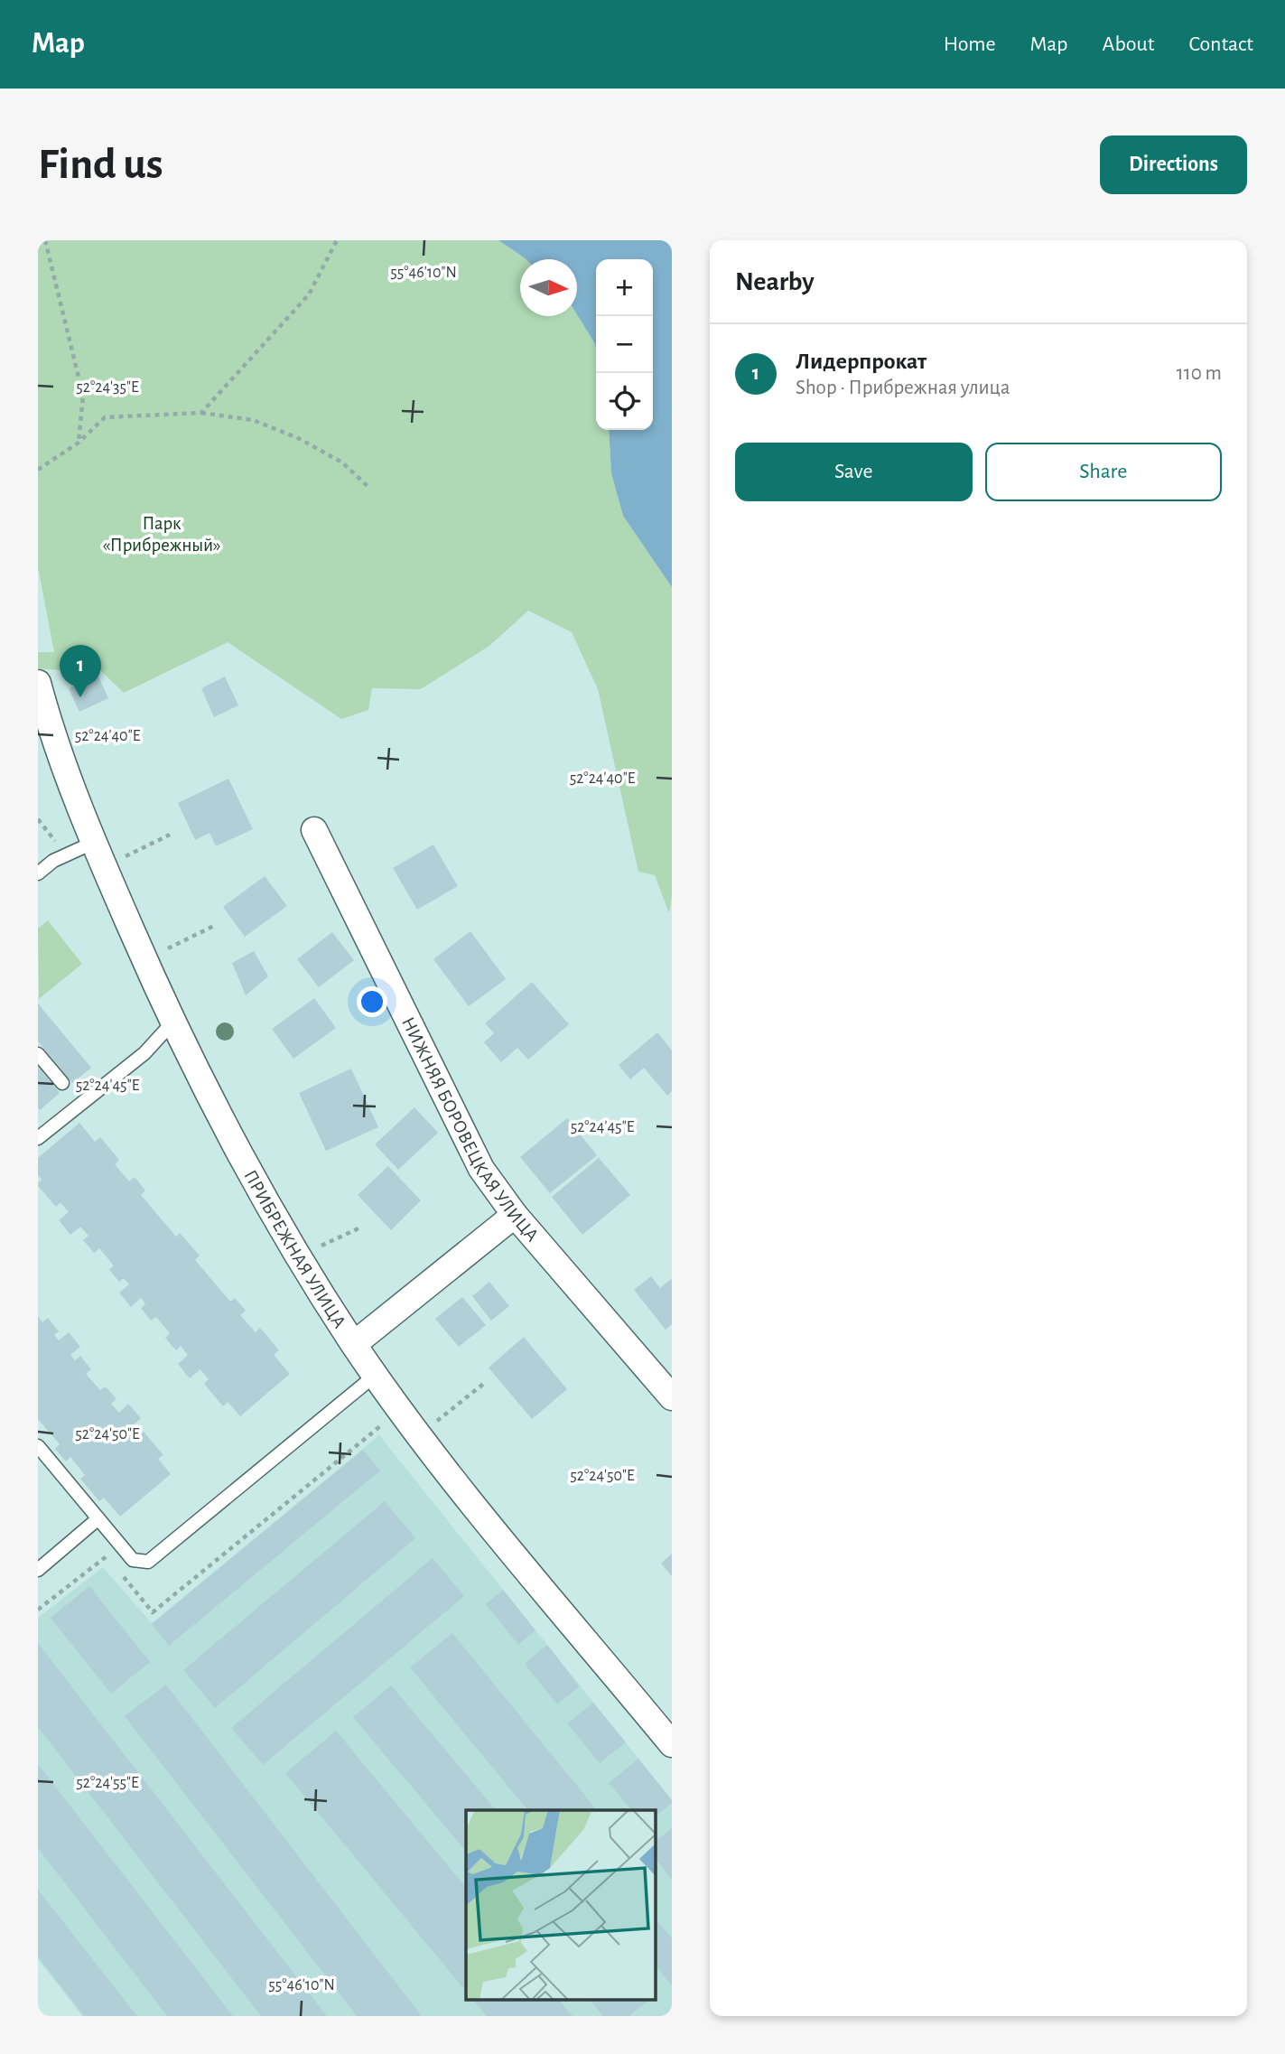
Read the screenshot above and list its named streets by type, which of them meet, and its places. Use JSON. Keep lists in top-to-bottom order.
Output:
{
  "streets": {
    "street": ["НИЖНЯЯ БОРОВЕЦКАЯ УЛИЦА", "ПРИБРЕЖНАЯ УЛИЦА"]
  },
  "parks": ["Парк «Прибрежный»"],
  "north": "right",
  "page": {
    "header": "Map",
    "nav": [
      "Home",
      "Map",
      "About",
      "Contact"
    ],
    "buttons": [
      "Directions",
      ["Save", "Share"]
    ],
    "title": "Find us",
    "heading": "Nearby",
    "map_buttons": ["+", "−"],
    "list": [
      {
        "mark": "1",
        "name": "Лидерпрокат",
        "note": "Shop · Прибрежная улица",
        "value": "110 m"
      }
    ],
    "pins": "1"
  },
  "coordinates": [
    "55°46'10\"N",
    "52°24'35\"E",
    "52°24'40\"E",
    "52°24'45\"E",
    "52°24'50\"E",
    "52°24'55\"E"
  ]
}
